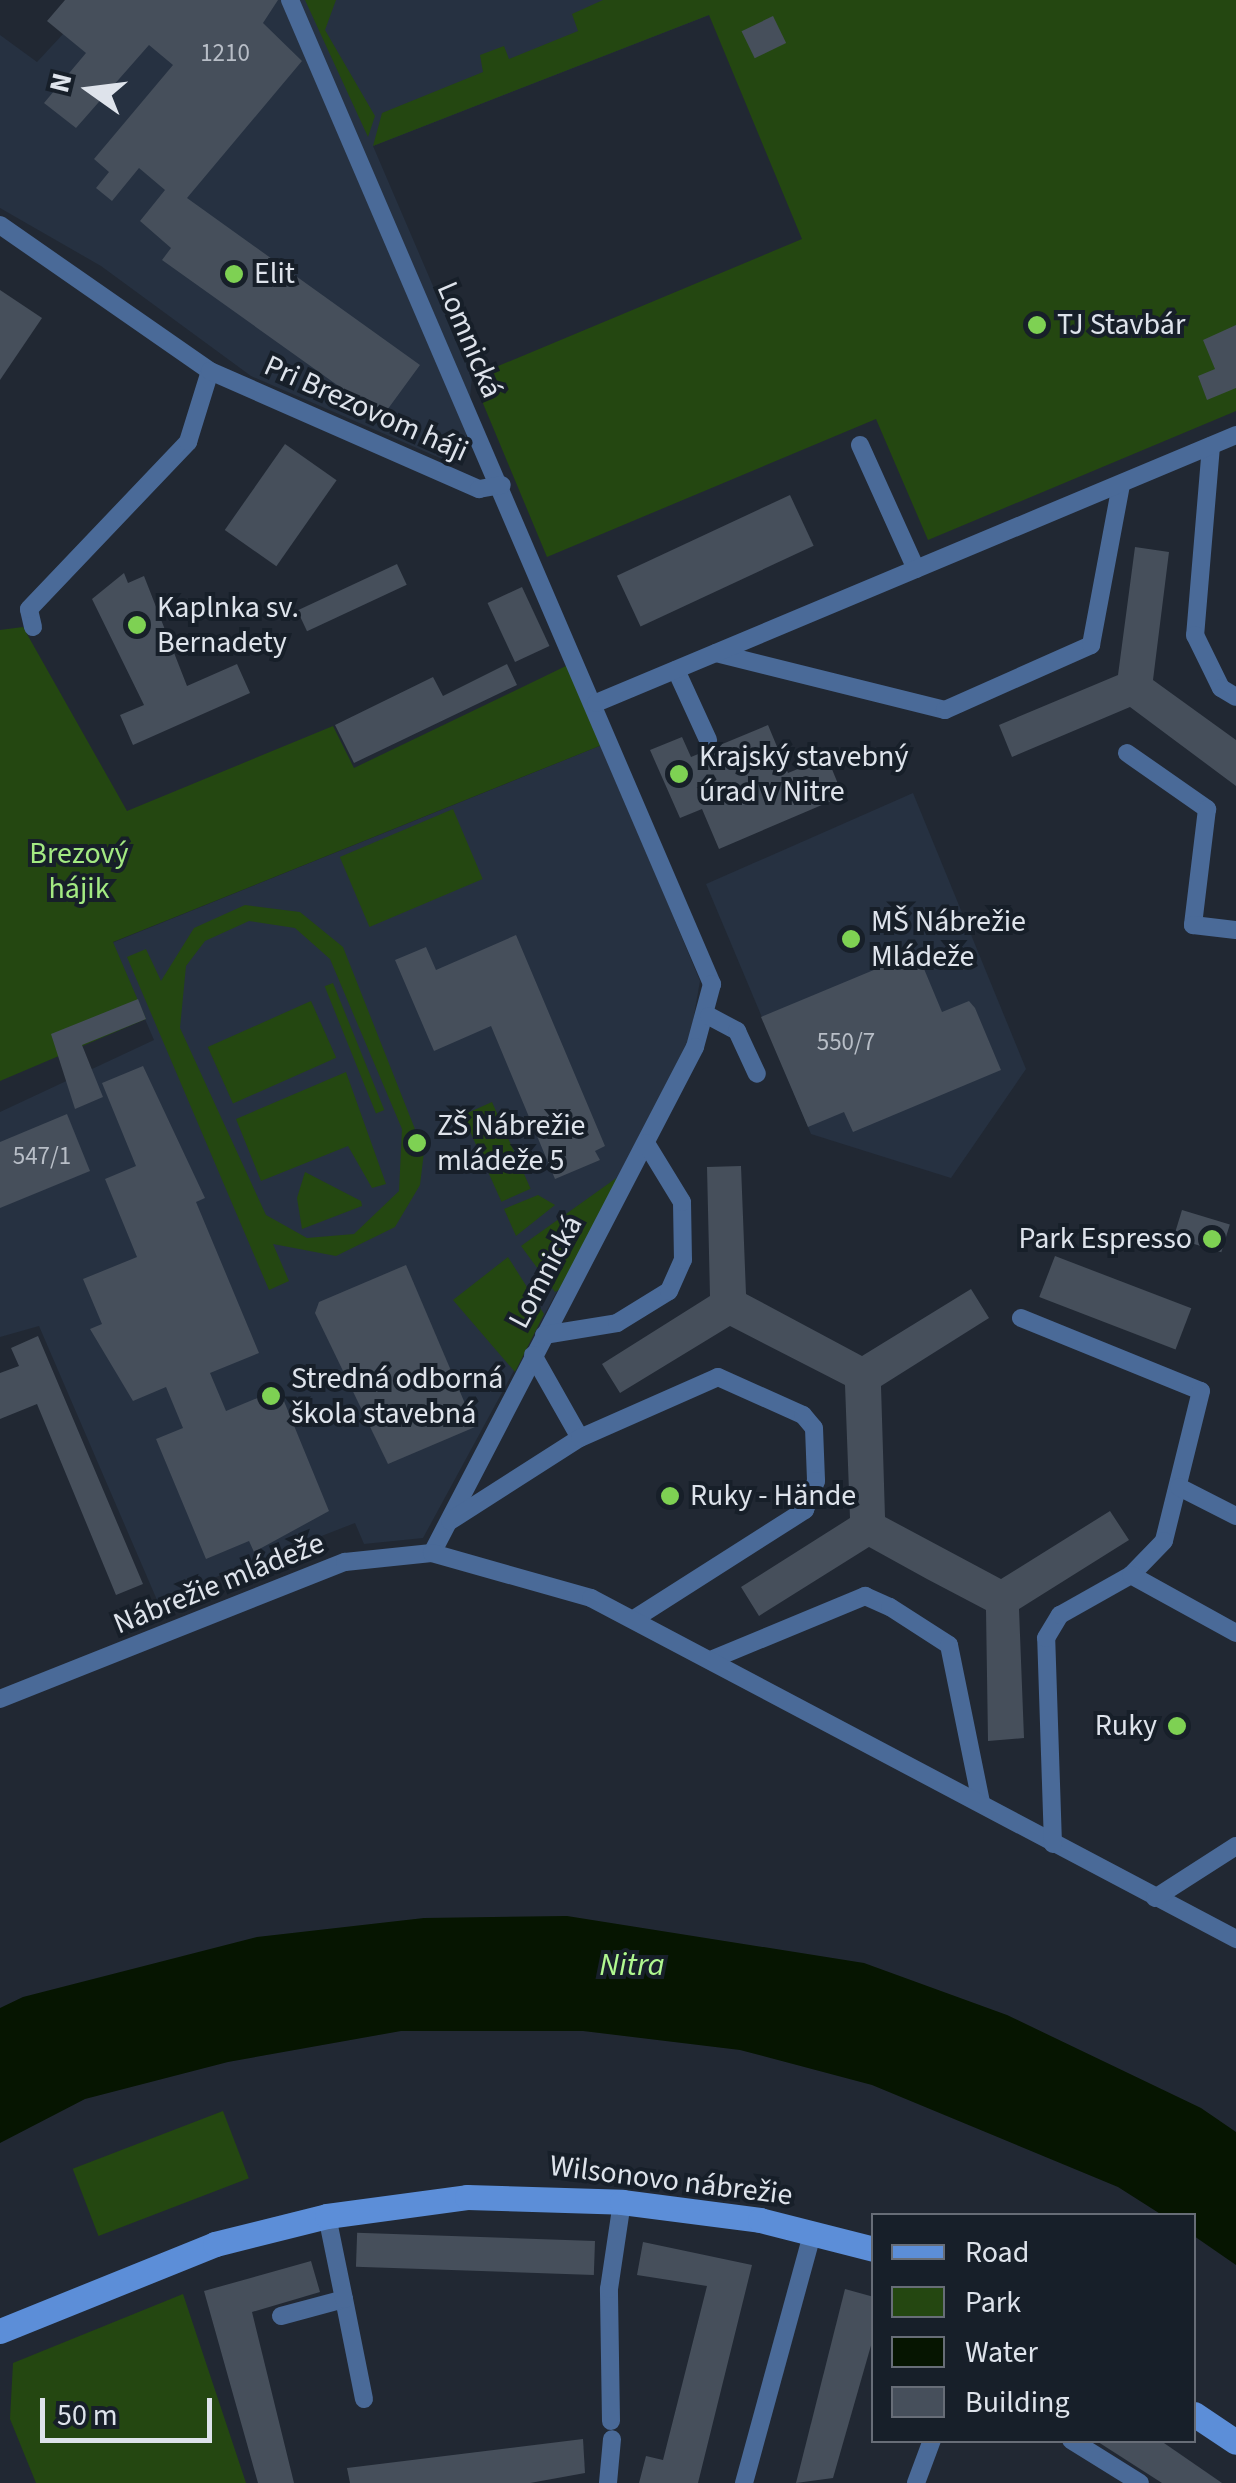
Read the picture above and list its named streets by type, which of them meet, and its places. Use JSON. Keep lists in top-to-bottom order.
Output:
{
  "streets": {
    "street": [
      "Lomnická",
      "Pri Brezovom háji",
      "Nábrežie mládeže",
      "Wilsonovo nábrežie"
    ]
  },
  "crossings": [
    ["Lomnická", "Pri Brezovom háji"],
    ["Lomnická", "Nábrežie mládeže"]
  ],
  "water": ["Nitra"],
  "parks": ["Brezový hájik"],
  "places": [
    "Elit",
    "TJ Stavbár",
    "Kaplnka sv. Bernadety",
    "Krajský stavebný úrad v Nitre",
    "MŠ Nábrežie Mládeže",
    "ZŠ Nábrežie mládeže 5",
    "Park Espresso",
    "Stredná odborná škola stavebná",
    "Ruky - Hände",
    "Ruky"
  ],
  "house_numbers": ["1210", "550/7", "547/1"],
  "legend": [
    "Road",
    "Park",
    "Water",
    "Building"
  ],
  "scale_bar": "50 m",
  "north": "left"
}
